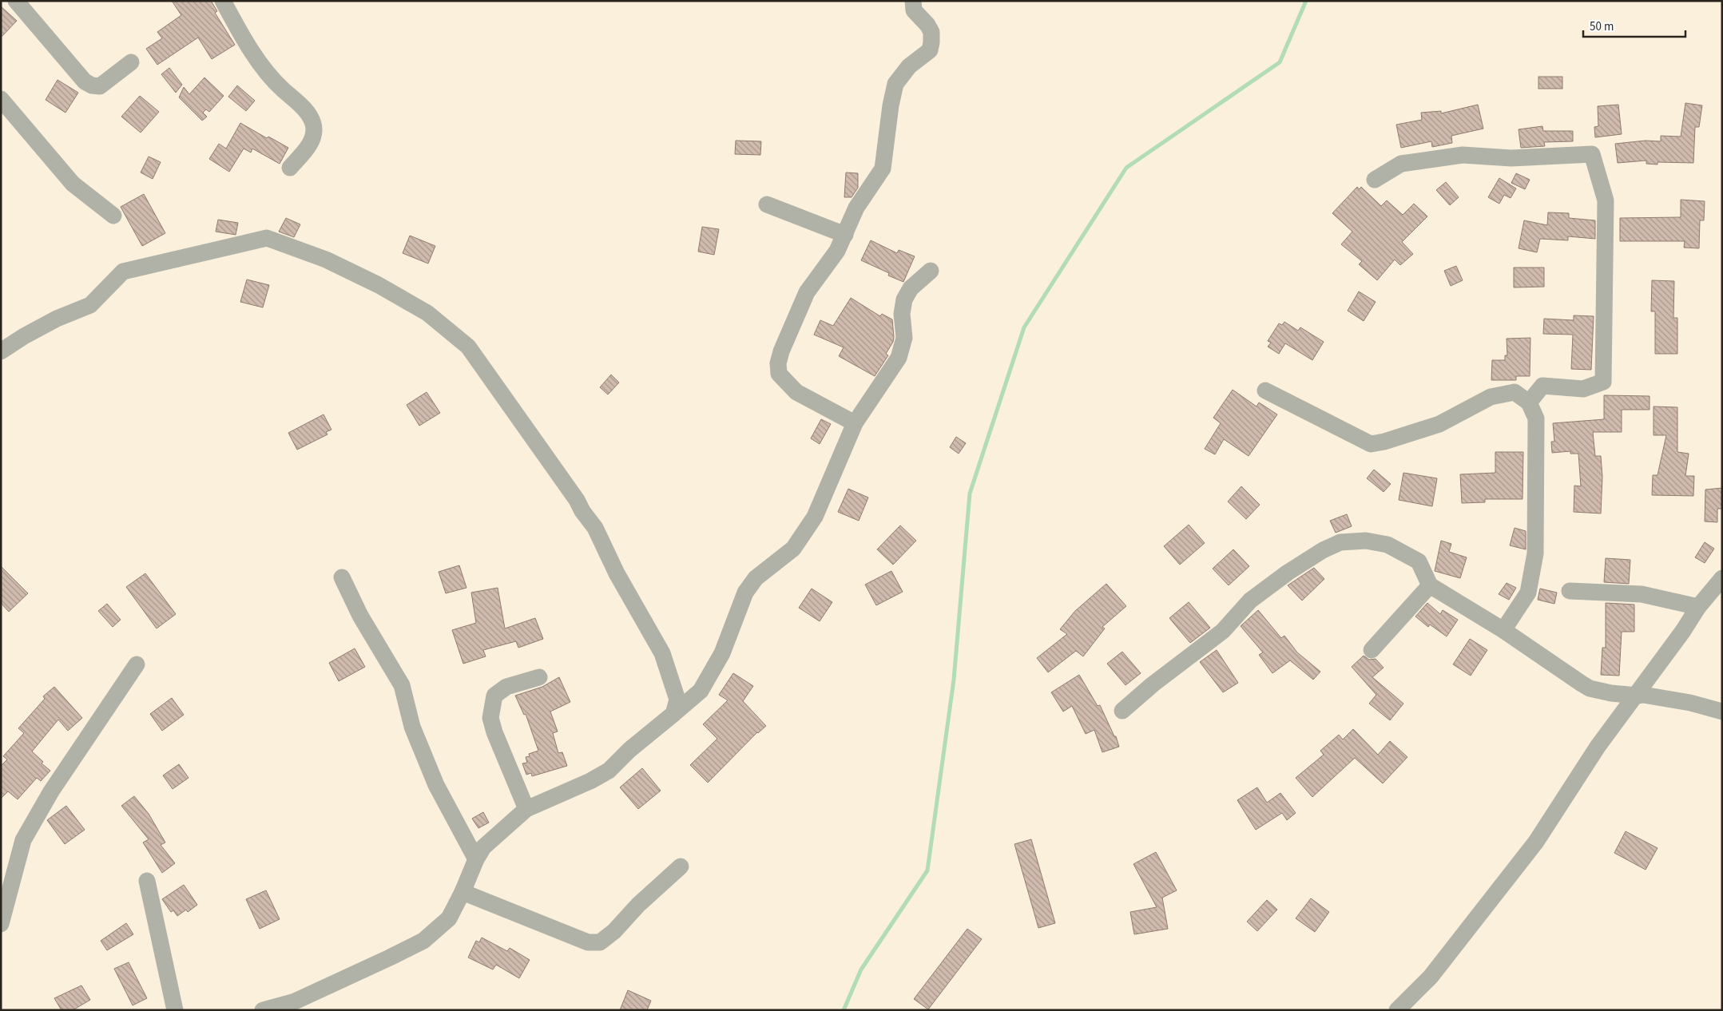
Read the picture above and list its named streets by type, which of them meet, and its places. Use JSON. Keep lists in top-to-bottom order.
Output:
{
  "scale_bar": "50 m"
}
